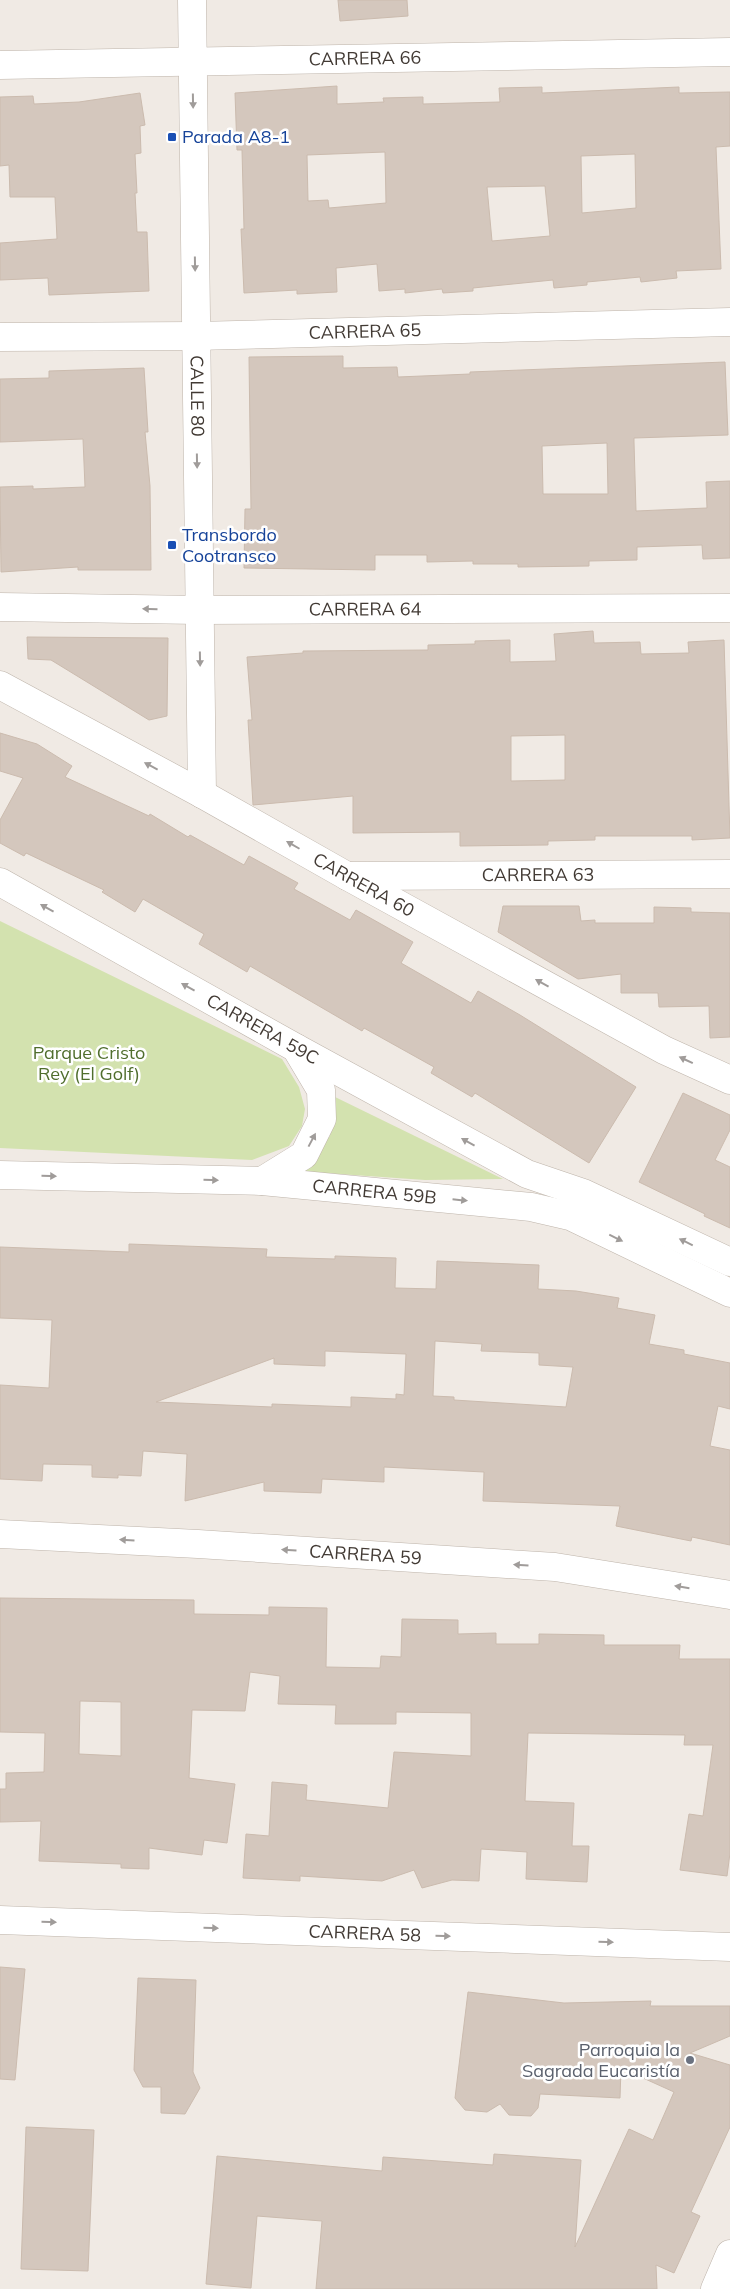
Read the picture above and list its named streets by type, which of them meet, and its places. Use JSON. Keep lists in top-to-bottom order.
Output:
{
  "streets": {
    "street": [
      "CARRERA 66",
      "CARRERA 65",
      "CALLE 80",
      "CARRERA 64",
      "CARRERA 63",
      "CARRERA 60",
      "CARRERA 59C",
      "CARRERA 59B",
      "CARRERA 59",
      "CARRERA 58"
    ]
  },
  "crossings": [
    ["CARRERA 66", "CALLE 80"],
    ["CARRERA 65", "CALLE 80"],
    ["CALLE 80", "CARRERA 64"],
    ["CALLE 80", "CARRERA 60"],
    ["CARRERA 63", "CARRERA 60"]
  ],
  "one_way": [
    "CALLE 80",
    "CARRERA 60",
    "CARRERA 59C",
    "CARRERA 59B",
    "CARRERA 59",
    "CARRERA 58"
  ],
  "parks": ["Parque Cristo Rey (El Golf)"],
  "places": {
    "transit": ["Parada A8-1", "Transbordo Cootransco"],
    "other": ["Parroquia la Sagrada Eucaristía"]
  }
}
